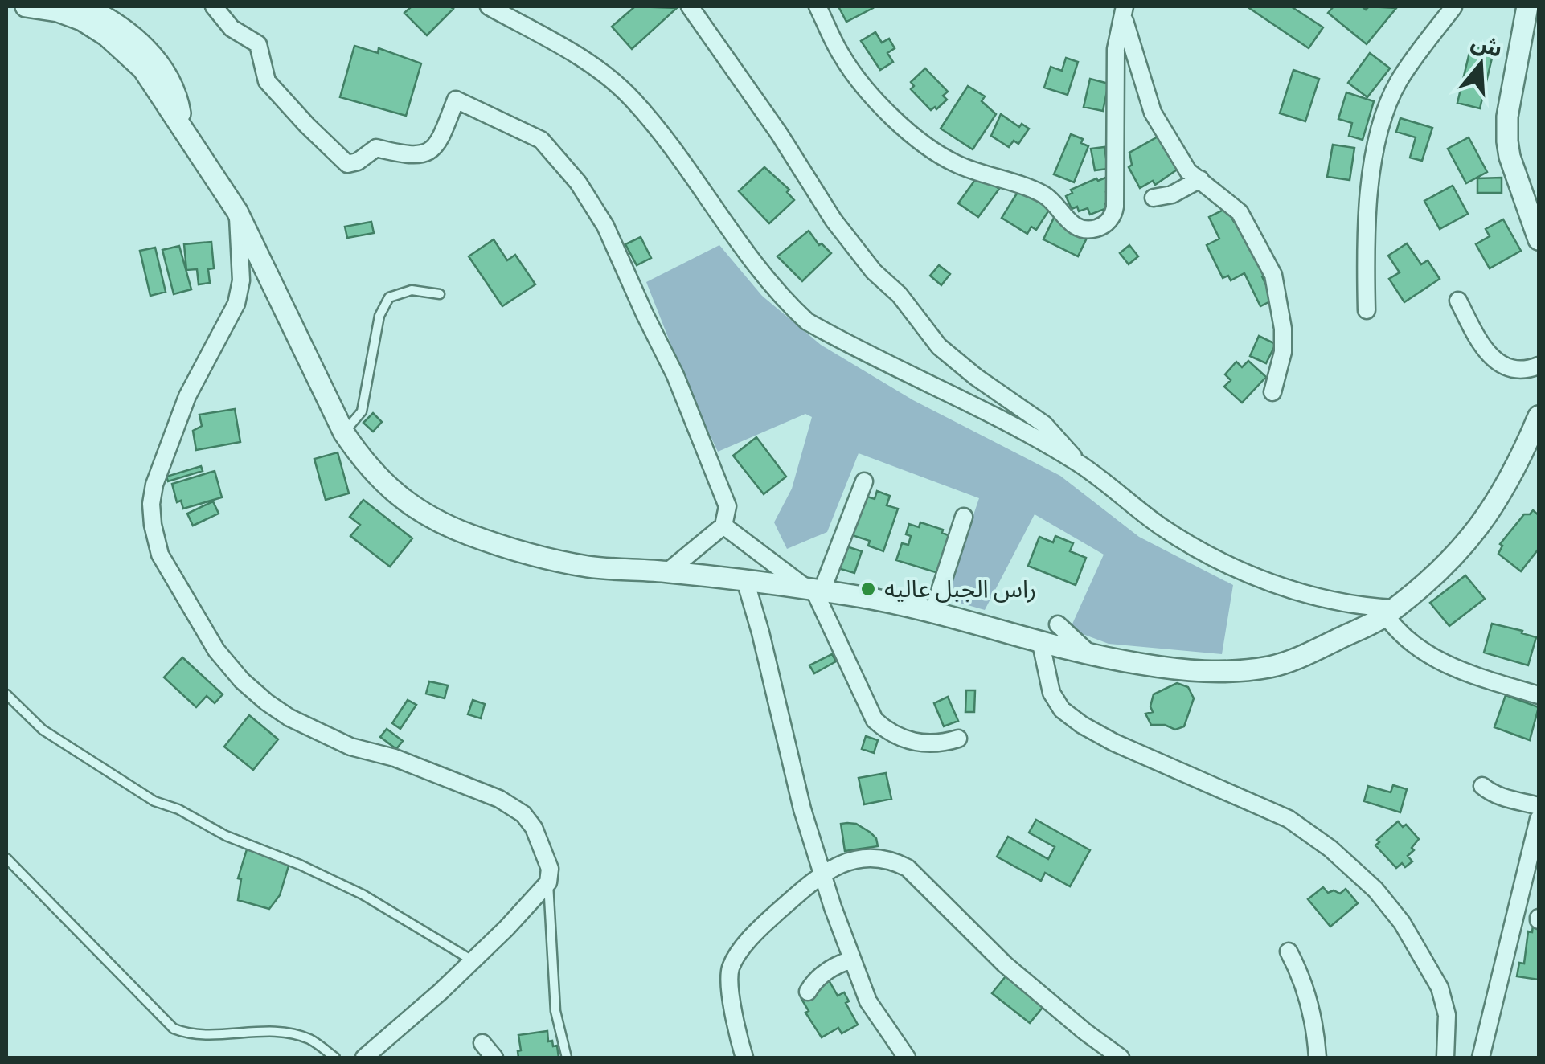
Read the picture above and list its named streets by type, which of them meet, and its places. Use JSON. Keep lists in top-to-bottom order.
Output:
{
  "places": ["راس الجبل عاليه"],
  "north": "top"
}
